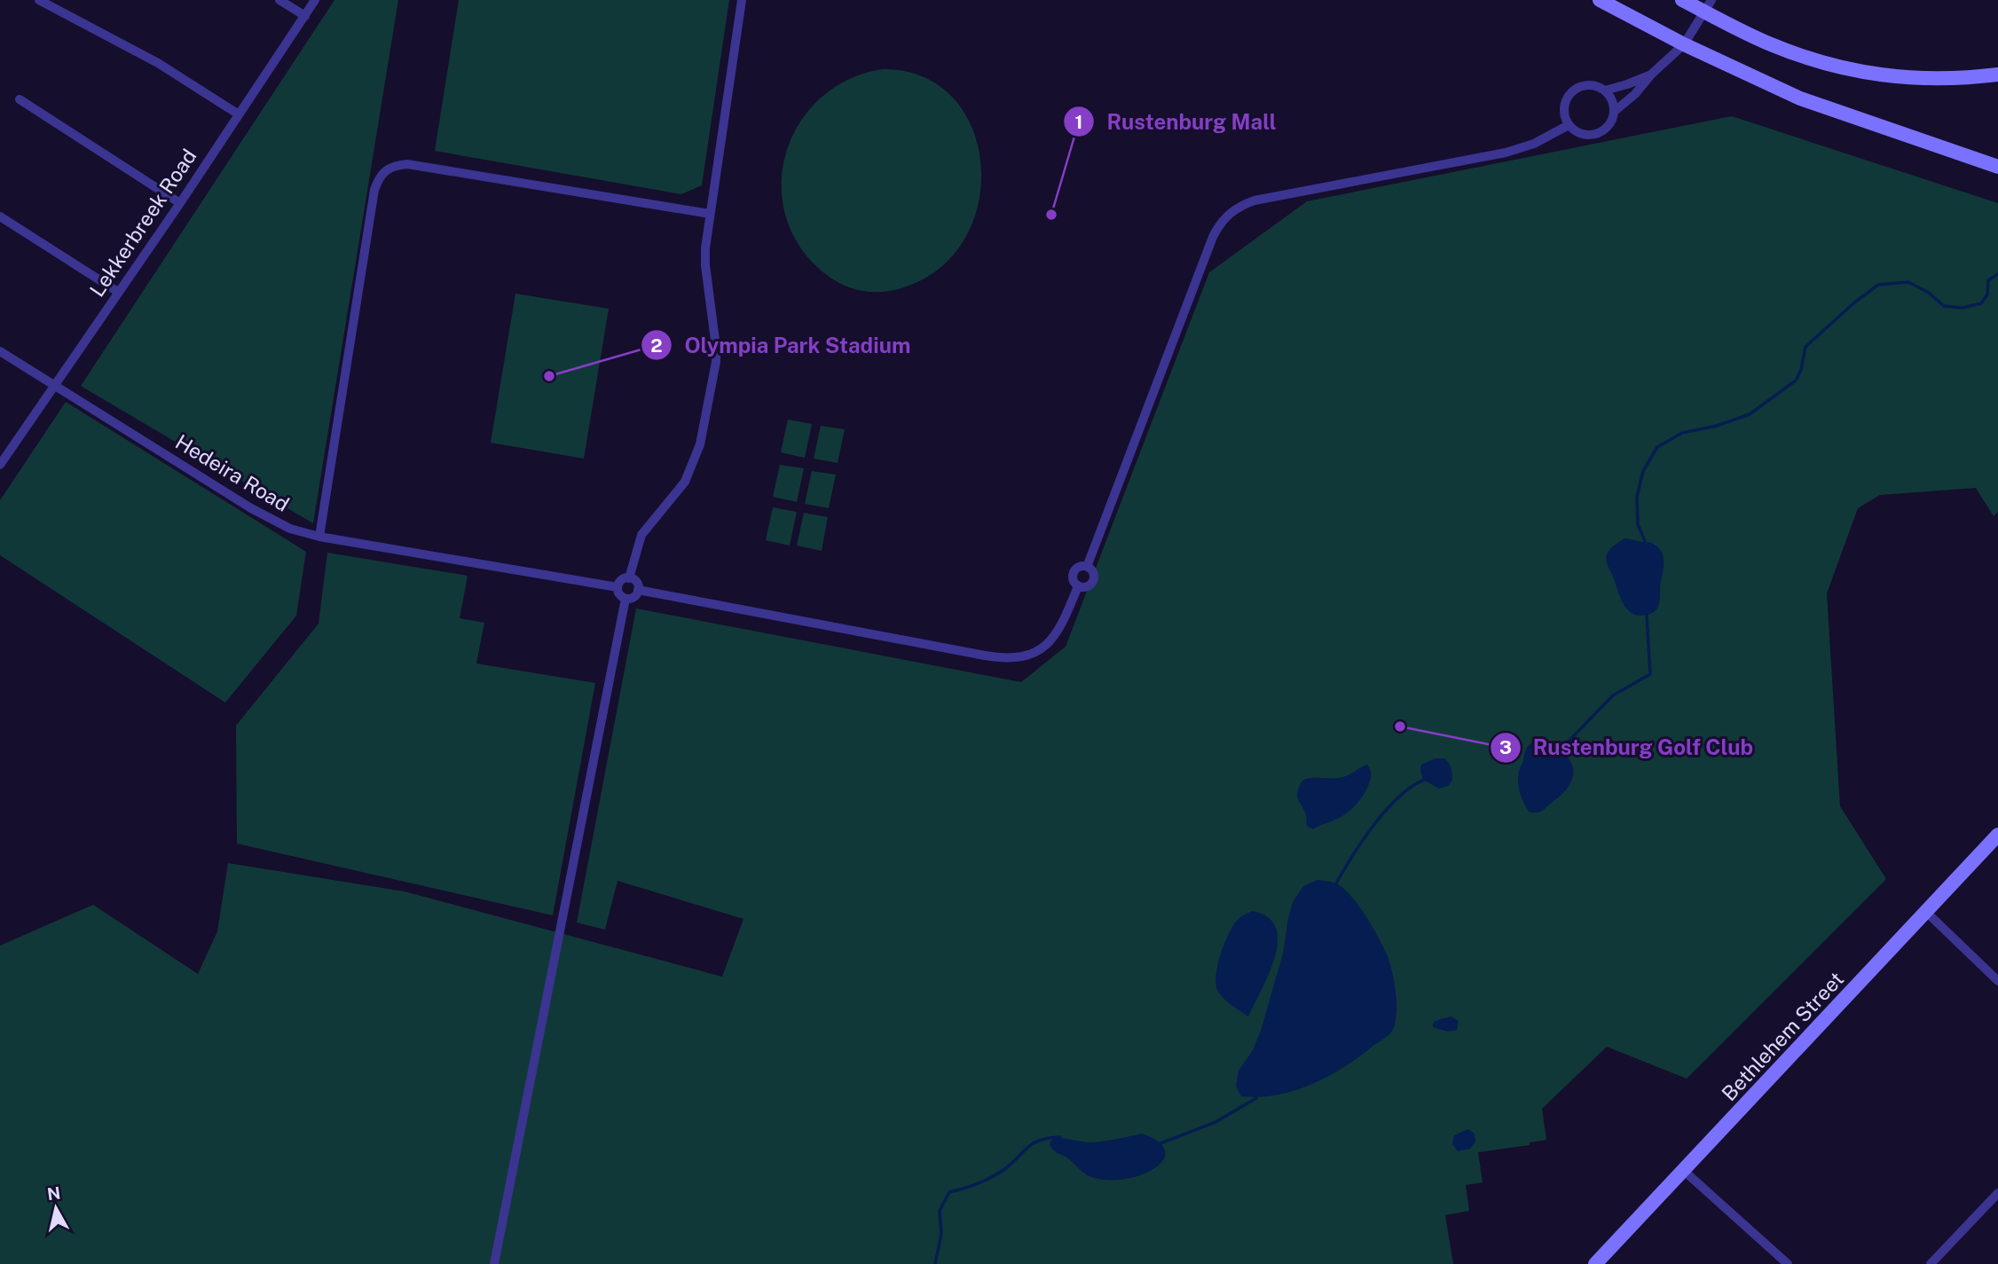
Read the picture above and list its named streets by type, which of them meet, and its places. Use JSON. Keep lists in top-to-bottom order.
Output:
{
  "streets": {
    "main road": ["Bethlehem Street"],
    "street": ["Lekkerbreek Road", "Hedeira Road"]
  },
  "crossings": [
    ["Lekkerbreek Road", "Hedeira Road"]
  ],
  "places": ["Rustenburg Mall", "Olympia Park Stadium", "Rustenburg Golf Club"],
  "north": "top"
}
